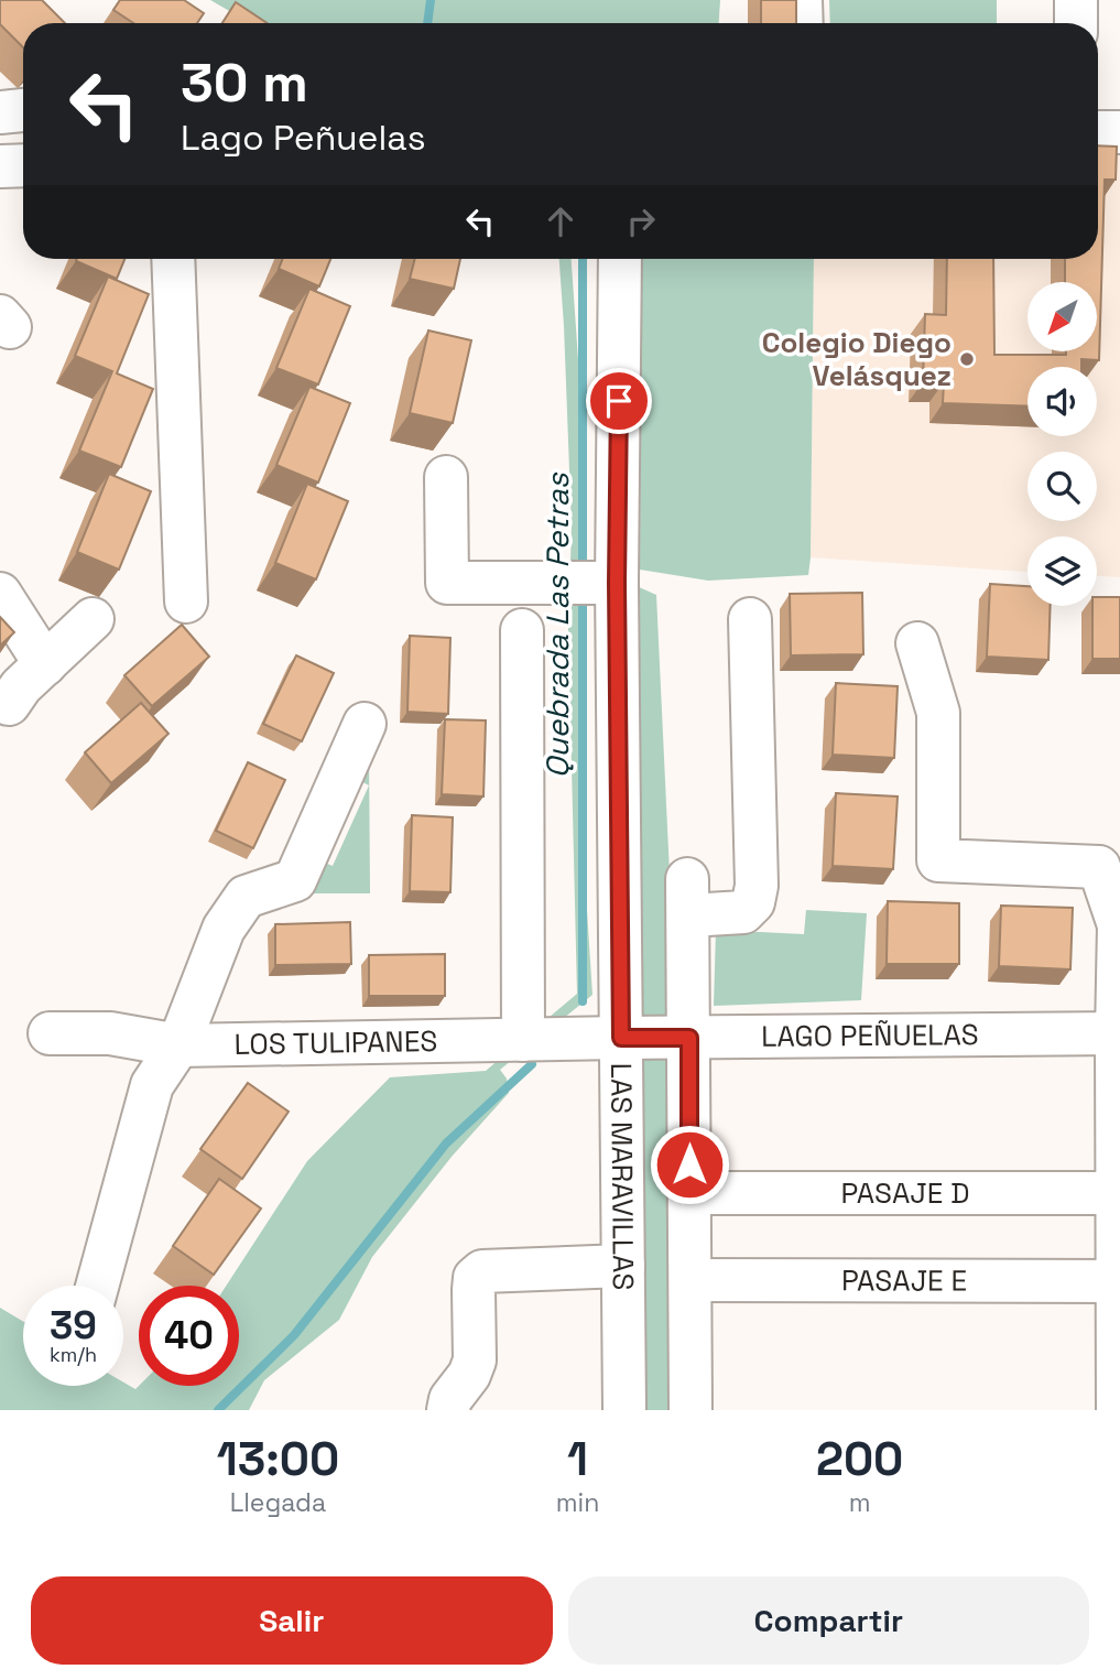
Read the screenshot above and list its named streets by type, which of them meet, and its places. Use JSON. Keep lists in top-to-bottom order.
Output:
{
  "streets": {
    "street": [
      "LAGO PEÑUELAS",
      "LOS TULIPANES",
      "LAS MARAVILLAS",
      "PASAJE D",
      "PASAJE E"
    ]
  },
  "crossings": [
    ["LAGO PEÑUELAS", "LOS TULIPANES"],
    ["LAGO PEÑUELAS", "LAS MARAVILLAS"],
    ["LOS TULIPANES", "LAS MARAVILLAS"]
  ],
  "water": ["Quebrada Las Petras"],
  "places": ["Colegio Diego Velásquez"],
  "north": "bottom left",
  "page": {
    "turn": ["30 m", "Lago Peñuelas"],
    "speed": "39 km/h",
    "limit": "40",
    "eta": [
      "13:00",
      "Llegada",
      "1",
      "min",
      "200",
      "m"
    ],
    "buttons": ["Salir", "Compartir"]
  }
}
